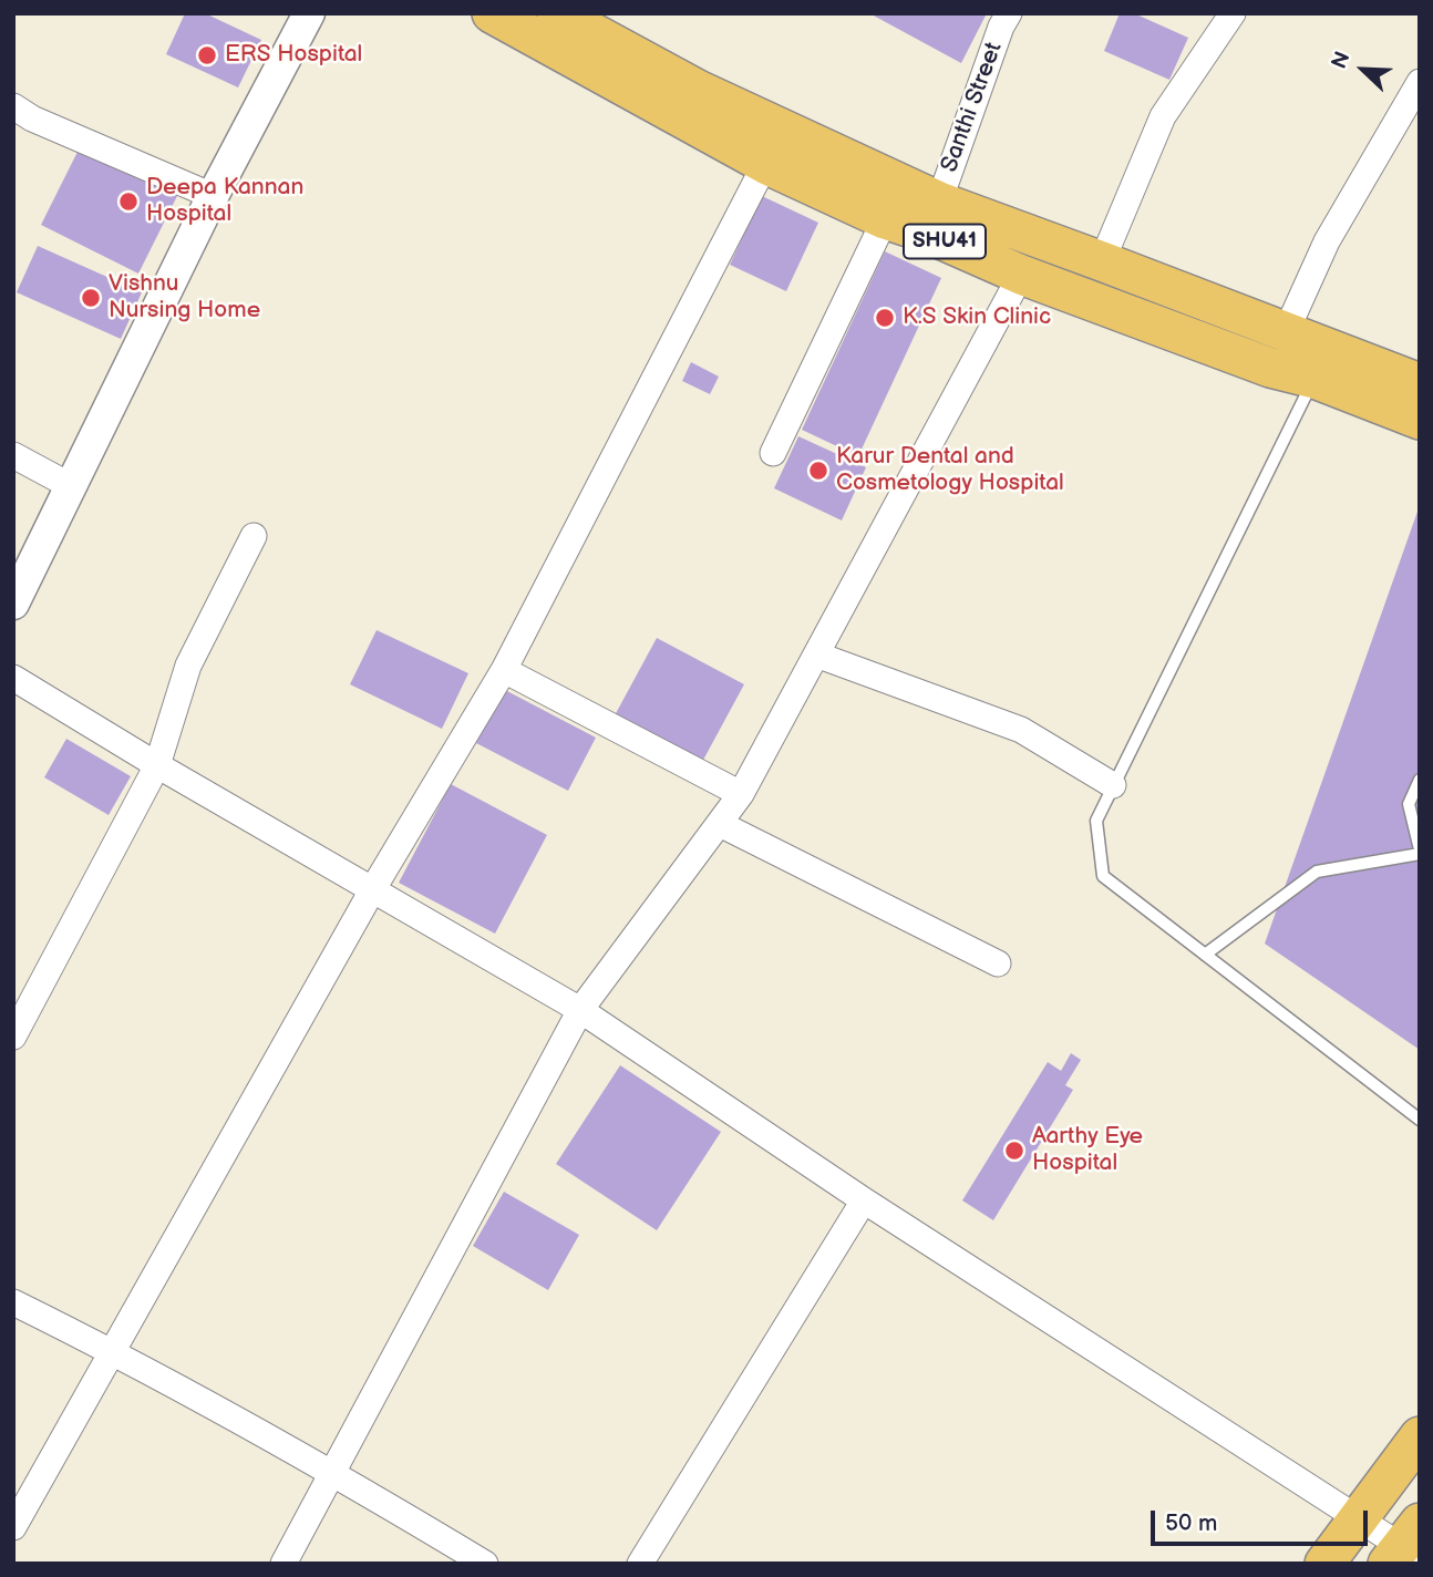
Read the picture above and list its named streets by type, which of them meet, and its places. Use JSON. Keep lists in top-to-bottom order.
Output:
{
  "streets": {
    "main road": ["SHU41"],
    "street": ["Santhi Street"]
  },
  "places": [
    "ERS Hospital",
    "Deepa Kannan Hospital",
    "Vishnu Nursing Home",
    "K.S Skin Clinic",
    "Karur Dental and Cosmetology Hospital",
    "Aarthy Eye Hospital"
  ],
  "scale_bar": "50 m",
  "north": "top left"
}
